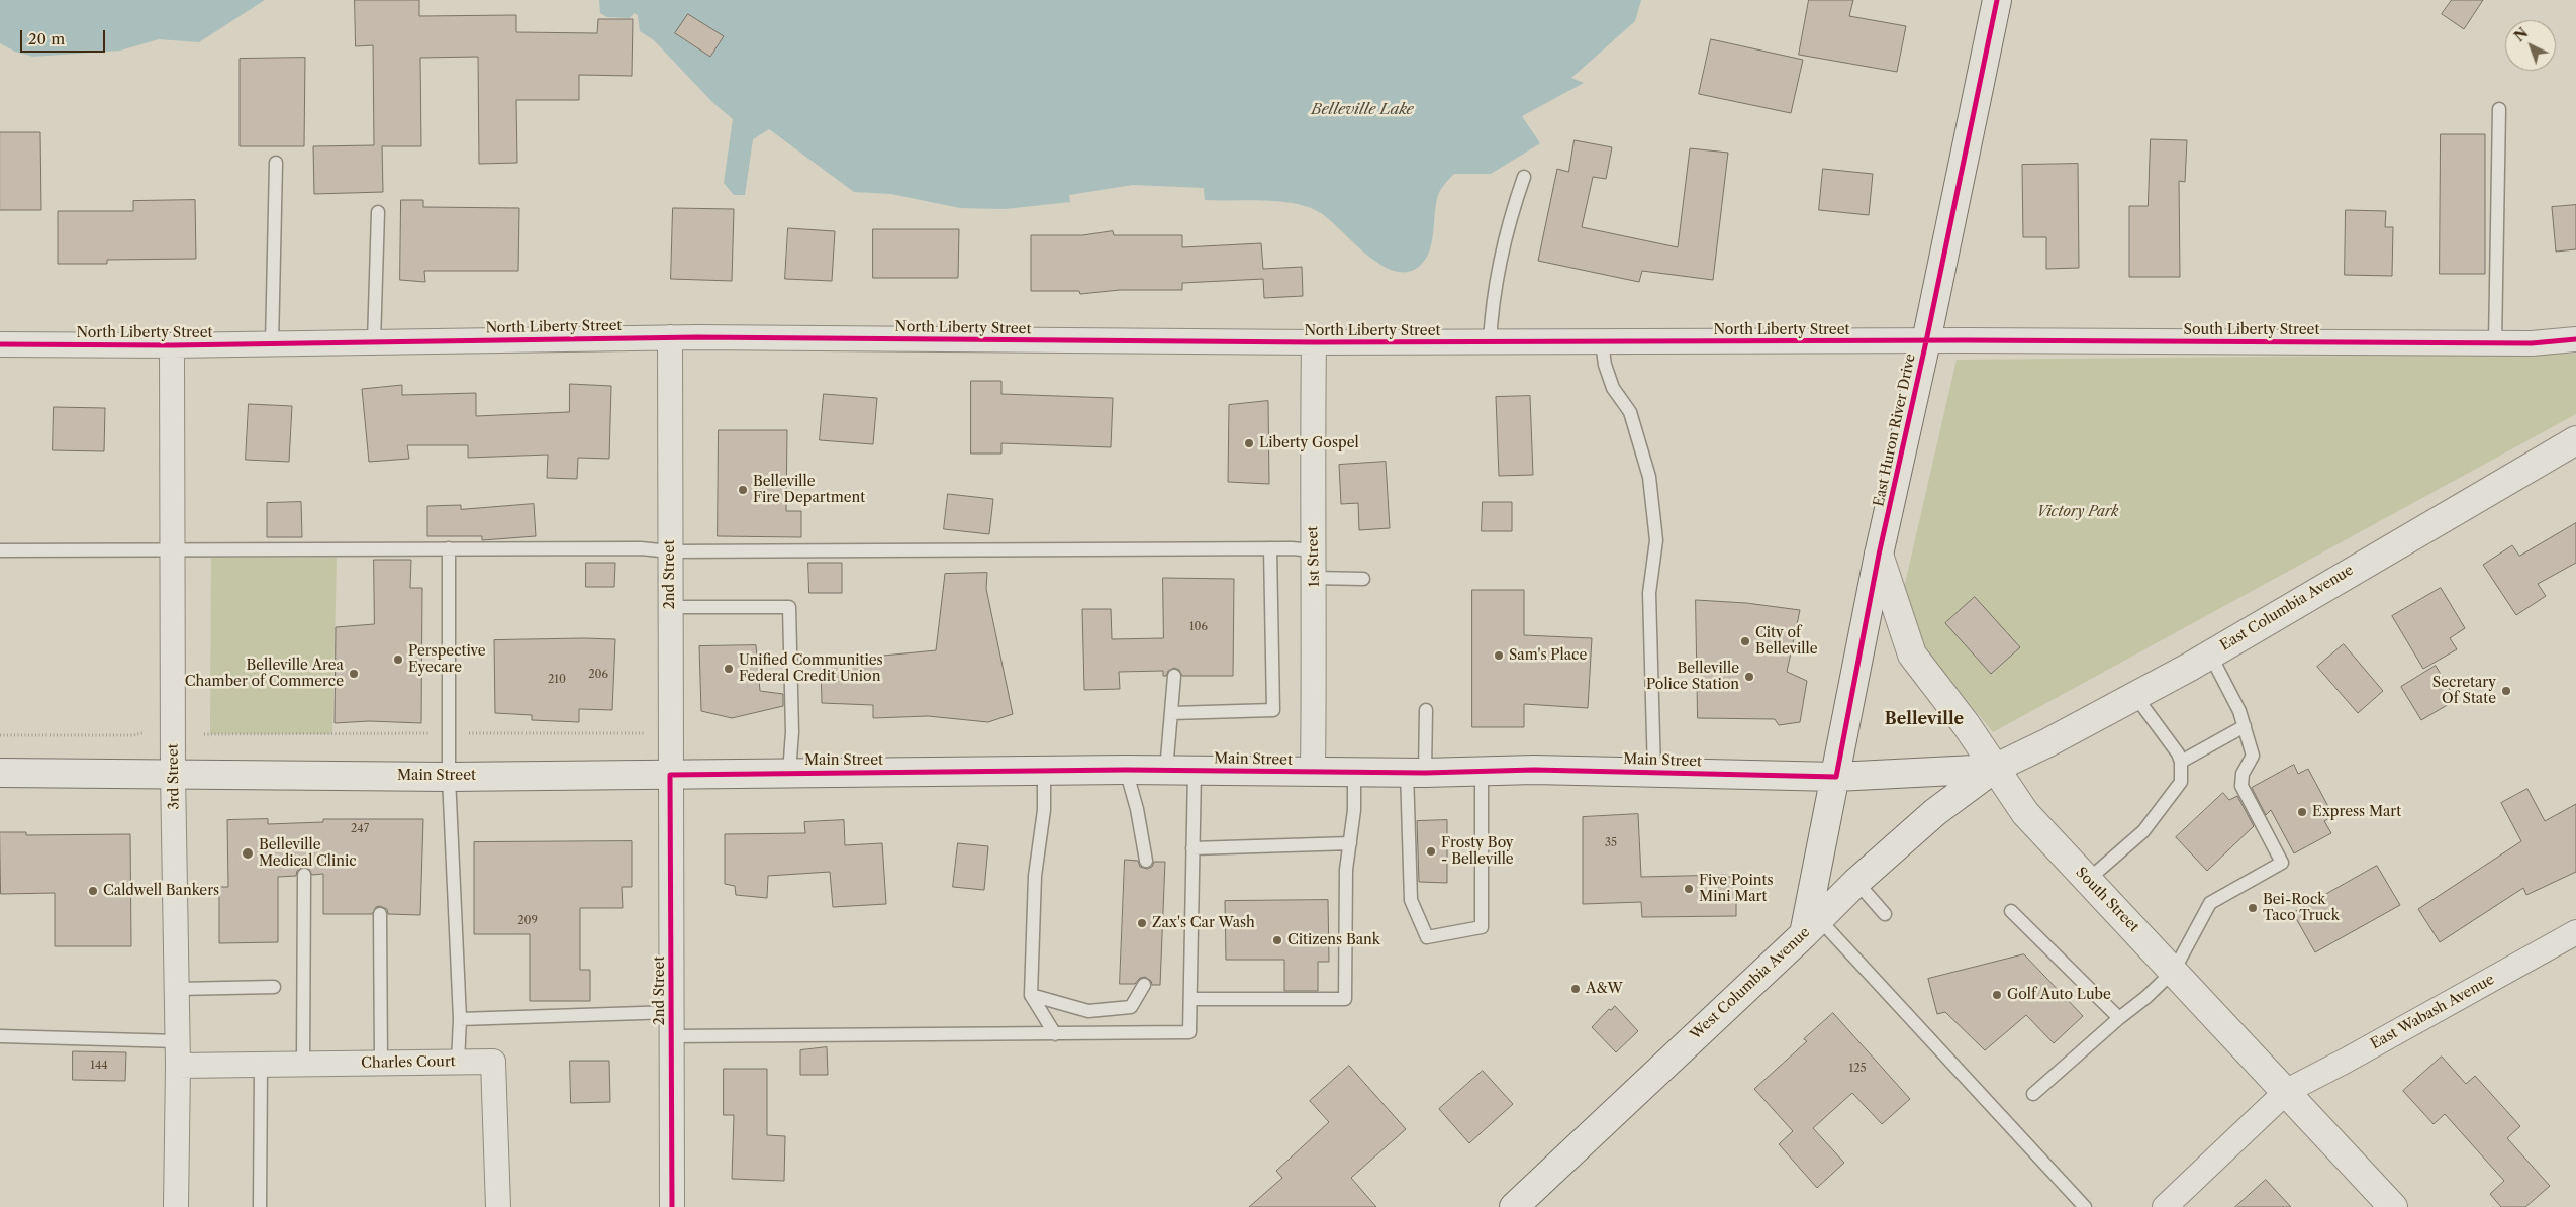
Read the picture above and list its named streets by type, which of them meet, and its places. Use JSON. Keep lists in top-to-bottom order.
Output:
{
  "streets": {
    "main road": [
      "East Huron River Drive",
      "East Columbia Avenue",
      "Main Street",
      "South Street",
      "West Columbia Avenue"
    ],
    "street": [
      "North Liberty Street",
      "South Liberty Street",
      "1st Street",
      "2nd Street",
      "3rd Street",
      "East Wabash Avenue",
      "Charles Court"
    ]
  },
  "crossings": [
    ["North Liberty Street", "South Liberty Street"],
    ["North Liberty Street", "East Huron River Drive"],
    ["North Liberty Street", "1st Street"],
    ["North Liberty Street", "2nd Street"],
    ["North Liberty Street", "3rd Street"],
    ["South Liberty Street", "East Huron River Drive"],
    ["East Huron River Drive", "Main Street"],
    ["East Huron River Drive", "South Street"],
    ["East Huron River Drive", "West Columbia Avenue"],
    ["1st Street", "Main Street"],
    ["2nd Street", "Main Street"],
    ["East Columbia Avenue", "Main Street"],
    ["East Columbia Avenue", "South Street"],
    ["East Columbia Avenue", "West Columbia Avenue"],
    ["Main Street", "3rd Street"],
    ["Main Street", "South Street"],
    ["Main Street", "West Columbia Avenue"],
    ["3rd Street", "Charles Court"],
    ["South Street", "West Columbia Avenue"],
    ["South Street", "East Wabash Avenue"]
  ],
  "districts": ["Belleville"],
  "water": ["Belleville Lake"],
  "parks": ["Victory Park"],
  "places": [
    "Liberty Gospel",
    "Belleville Fire Department",
    "City of Belleville",
    "Sam's Place",
    "Perspective Eyecare",
    "Unified Communities Federal Credit Union",
    "Belleville Area Chamber of Commerce",
    "Belleville Police Station",
    "Secretary Of State",
    "Express Mart",
    "Frosty Boy - Belleville",
    "Belleville Medical Clinic",
    "Five Points Mini Mart",
    "Caldwell Bankers",
    "Bei-Rock Taco Truck",
    "Zax's Car Wash",
    "Citizens Bank",
    "A&W",
    "Golf Auto Lube"
  ],
  "house_numbers": [
    "106",
    "206",
    "210",
    "247",
    "35",
    "209",
    "144",
    "125"
  ],
  "scale_bar": "20 m",
  "north": "top left"
}
